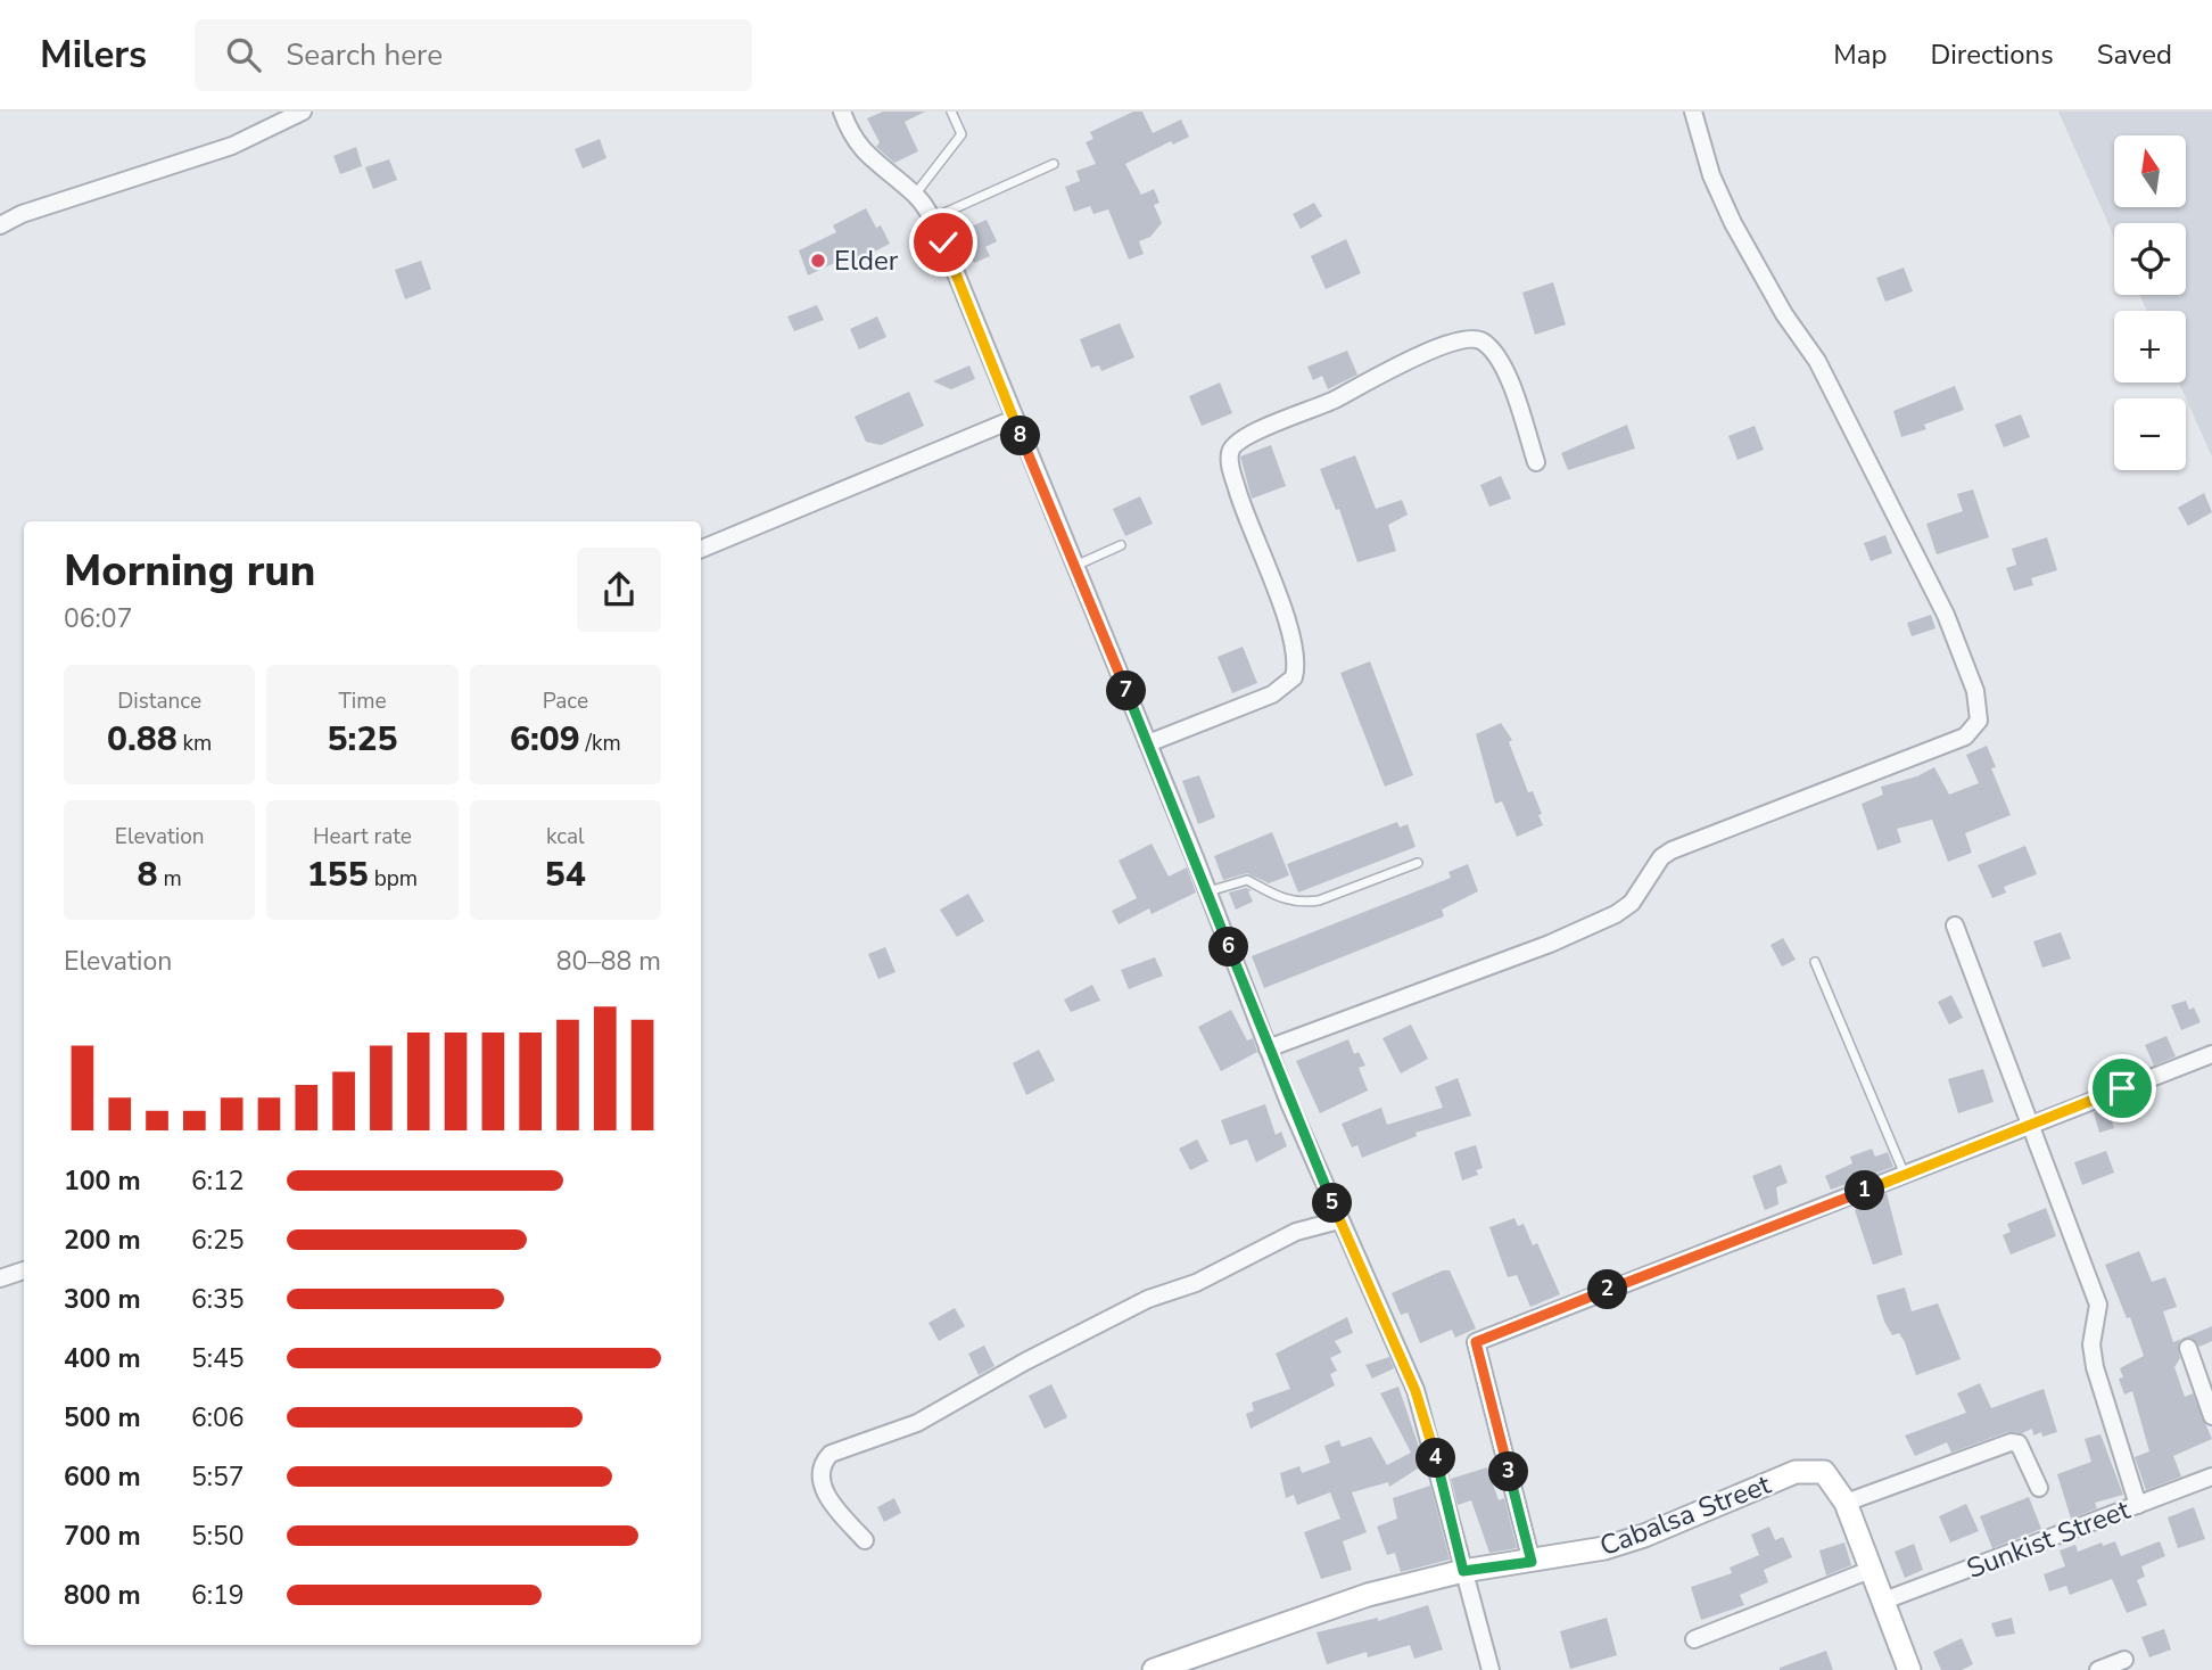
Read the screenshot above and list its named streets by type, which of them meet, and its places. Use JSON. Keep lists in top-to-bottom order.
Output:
{
  "streets": {
    "street": ["Cabalsa Street", "Sunkist Street"]
  },
  "crossings": [
    ["Cabalsa Street", "Sunkist Street"]
  ],
  "places": ["Elder"],
  "north": "top",
  "page": {
    "header": "Milers",
    "search": "Search here",
    "nav": ["Map", "Directions", "Saved"],
    "map_buttons": ["+", "−"],
    "pins": [
      "8",
      "7",
      "6",
      "1",
      "5",
      "2",
      "4",
      "3"
    ],
    "heading": ["Morning run", "06:07"],
    "stats": [
      ["Distance", "0.88 km"],
      ["Time", "5:25"],
      ["Pace", "6:09 /km"],
      ["Elevation", "8 m"],
      ["Heart rate", "155 bpm"],
      ["kcal", "54"]
    ],
    "chart": ["Elevation", "80–88 m"],
    "list": [
      {
        "name": "100 m",
        "note": "6:12"
      },
      {
        "name": "200 m",
        "note": "6:25"
      },
      {
        "name": "300 m",
        "note": "6:35"
      },
      {
        "name": "400 m",
        "note": "5:45"
      },
      {
        "name": "500 m",
        "note": "6:06"
      },
      {
        "name": "600 m",
        "note": "5:57"
      },
      {
        "name": "700 m",
        "note": "5:50"
      },
      {
        "name": "800 m",
        "note": "6:19"
      }
    ]
  }
}
